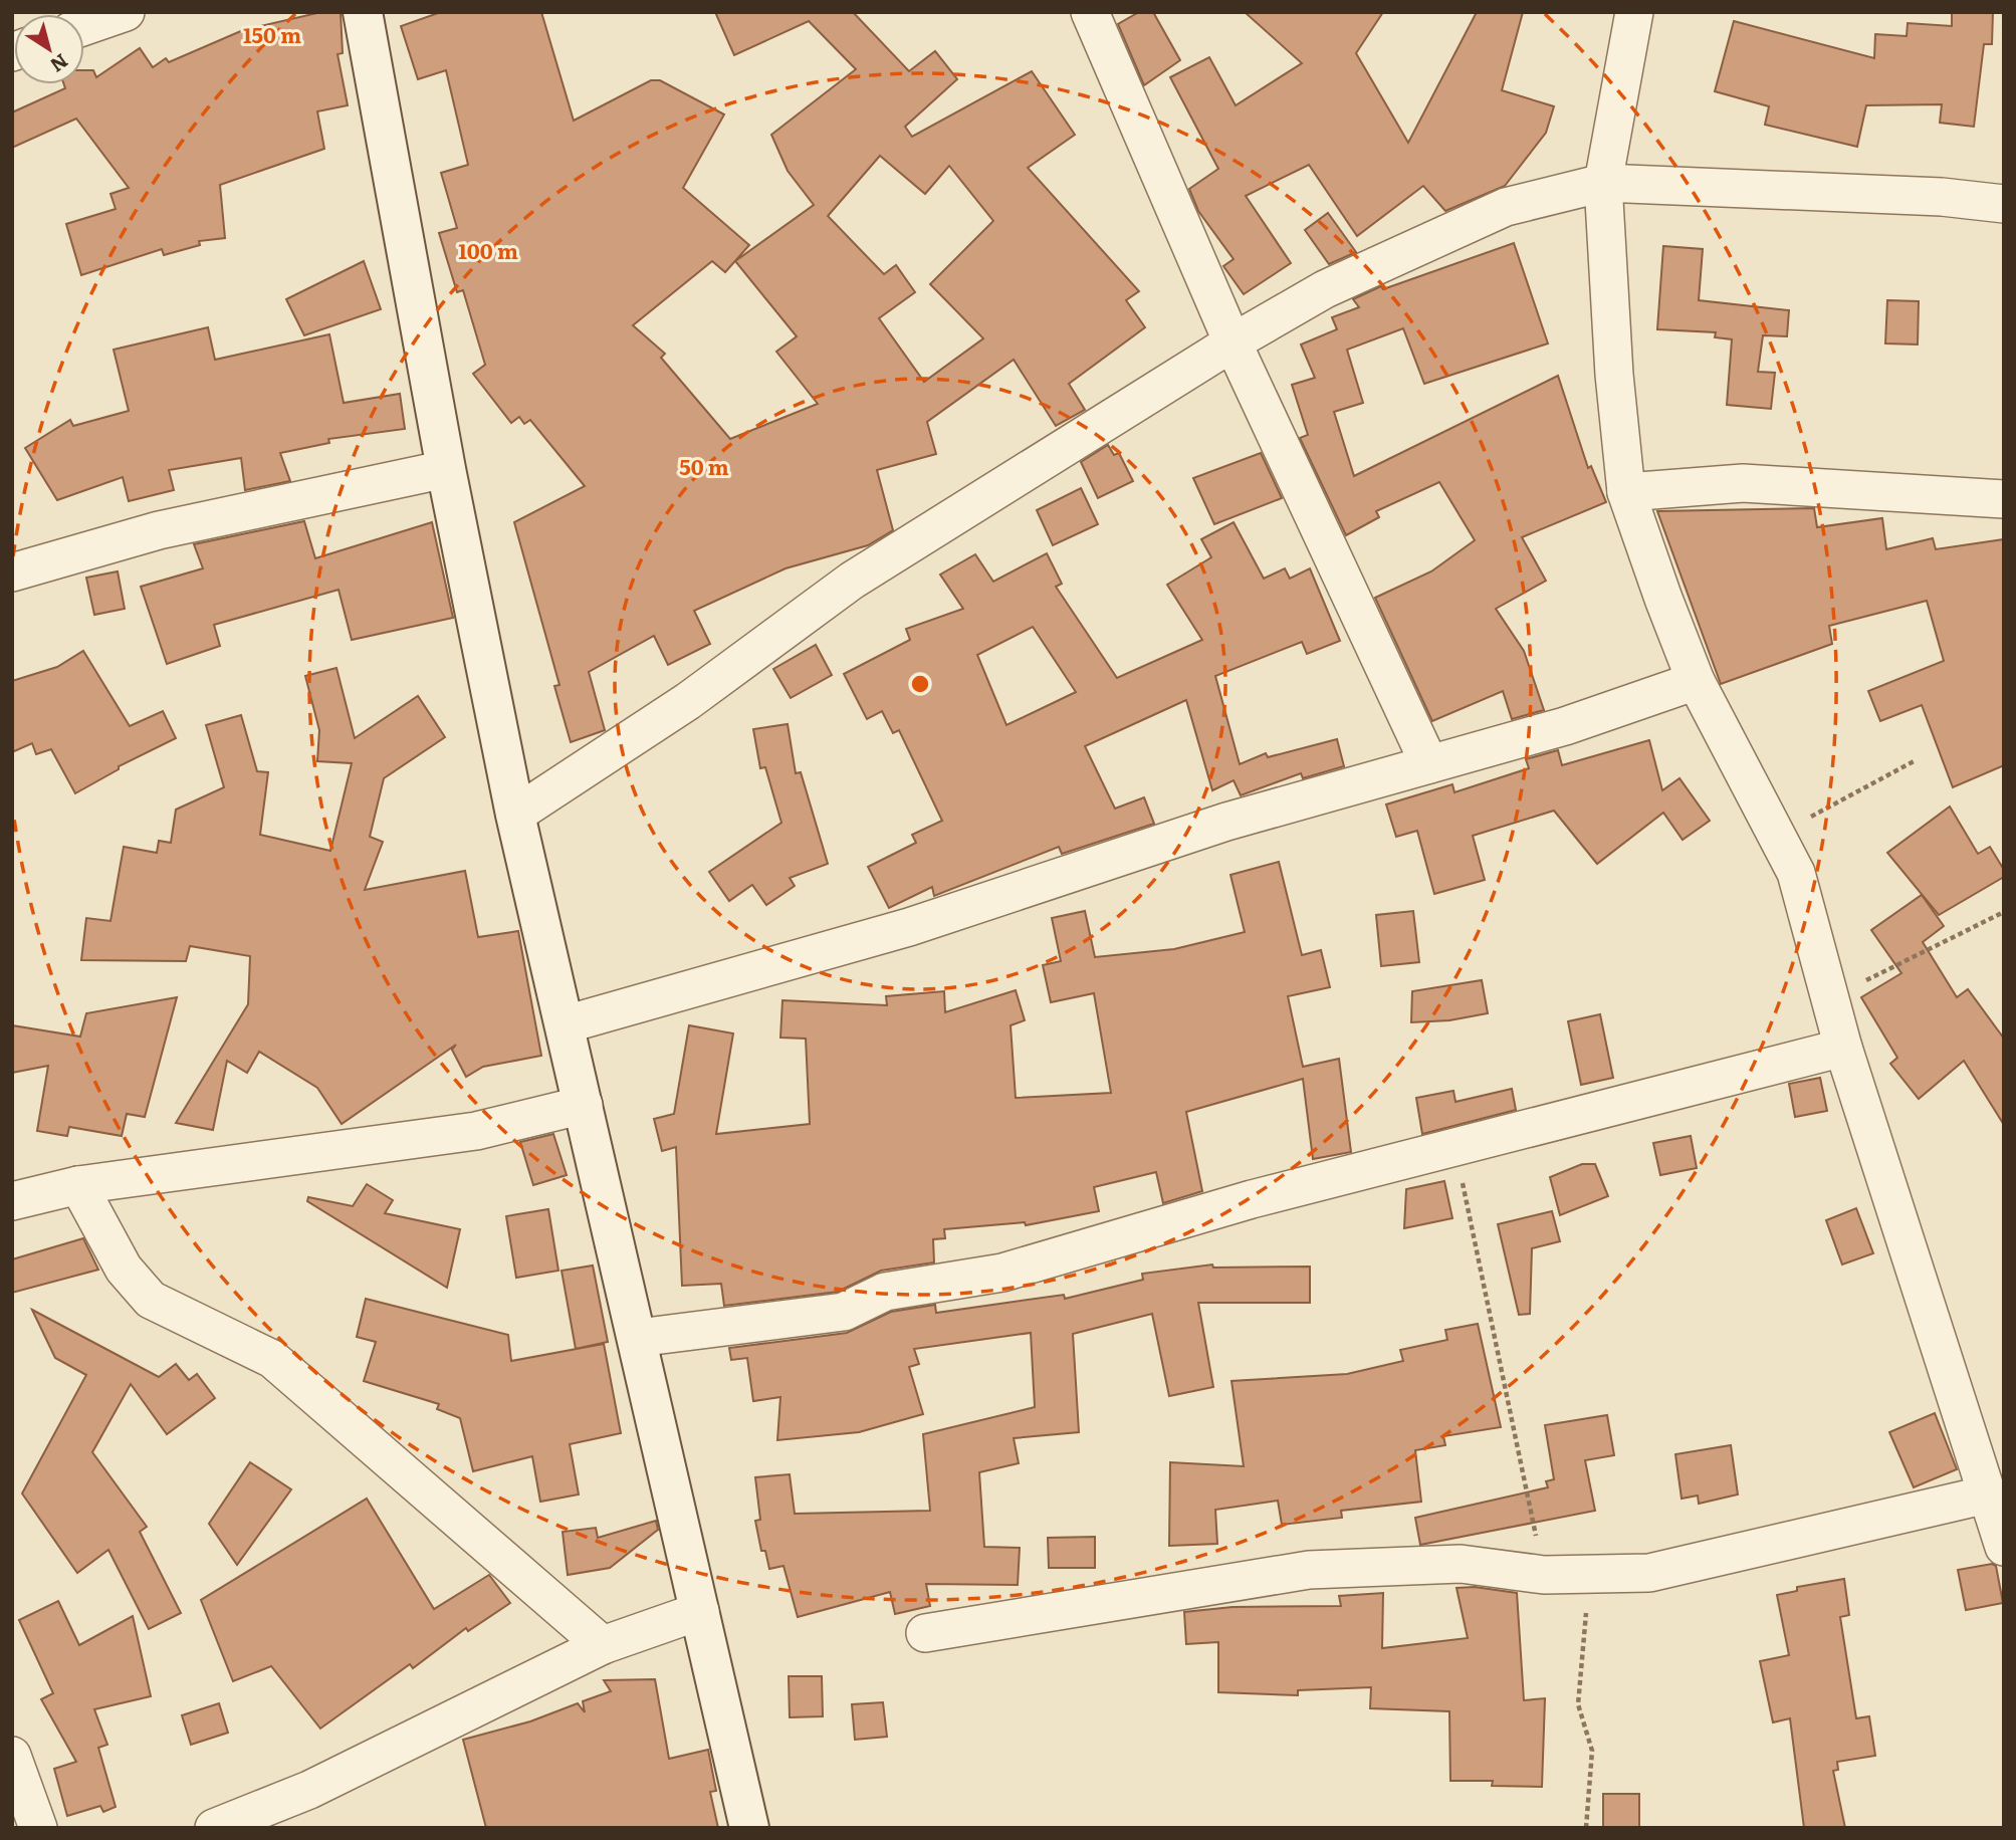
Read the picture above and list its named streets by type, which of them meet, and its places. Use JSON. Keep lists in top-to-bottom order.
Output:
{
  "north": "bottom right",
  "rings": ["150 m", "100 m", "50 m"]
}
